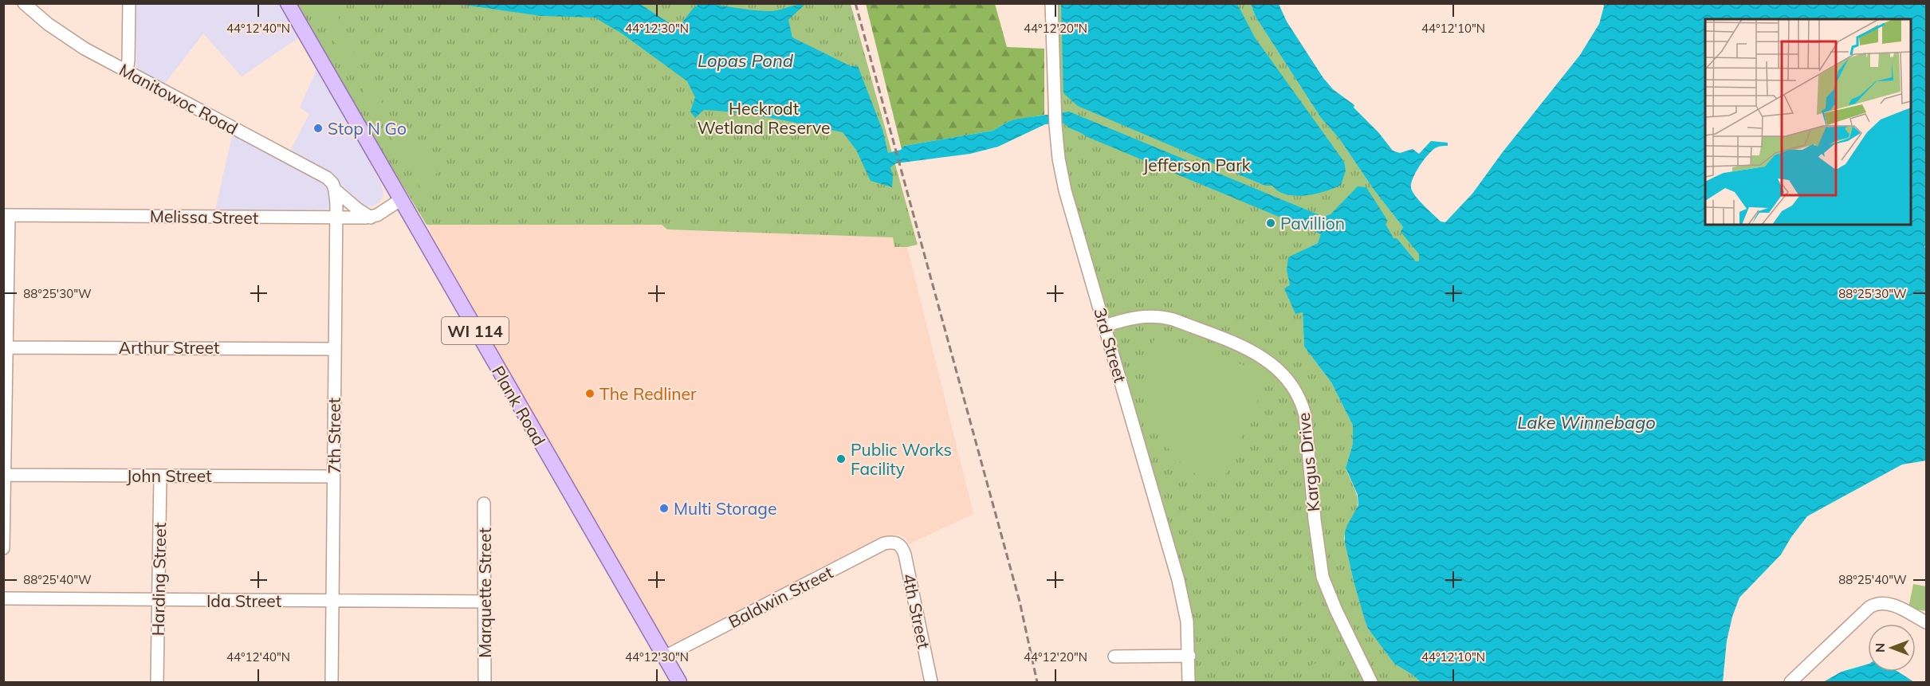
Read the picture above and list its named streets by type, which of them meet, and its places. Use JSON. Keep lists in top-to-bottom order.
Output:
{
  "streets": {
    "main road": ["WI 114", "Plank Road"],
    "street": [
      "Manitowoc Road",
      "Melissa Street",
      "3rd Street",
      "Arthur Street",
      "7th Street",
      "Kargus Drive",
      "John Street",
      "Harding Street",
      "Marquette Street",
      "Baldwin Street",
      "Ida Street",
      "4th Street"
    ]
  },
  "crossings": [
    ["Manitowoc Road", "Melissa Street"],
    ["Manitowoc Road", "7th Street"],
    ["Melissa Street", "Plank Road"],
    ["Melissa Street", "7th Street"],
    ["3rd Street", "Kargus Drive"],
    ["Arthur Street", "7th Street"],
    ["Plank Road", "Baldwin Street"],
    ["7th Street", "John Street"],
    ["7th Street", "Ida Street"],
    ["John Street", "Harding Street"],
    ["Harding Street", "Ida Street"],
    ["Marquette Street", "Ida Street"],
    ["Baldwin Street", "4th Street"]
  ],
  "water": ["Lopas Pond", "Lake Winnebago"],
  "parks": ["Heckrodt Wetland Reserve", "Jefferson Park"],
  "places": [
    "Stop N Go",
    "Pavillion",
    "The Redliner",
    "Public Works Facility",
    "Multi Storage"
  ],
  "north": "left",
  "coordinates": [
    "44°12'40\"N",
    "44°12'30\"N",
    "44°12'20\"N",
    "44°12'10\"N",
    "88°25'30\"W",
    "88°25'40\"W"
  ]
}
